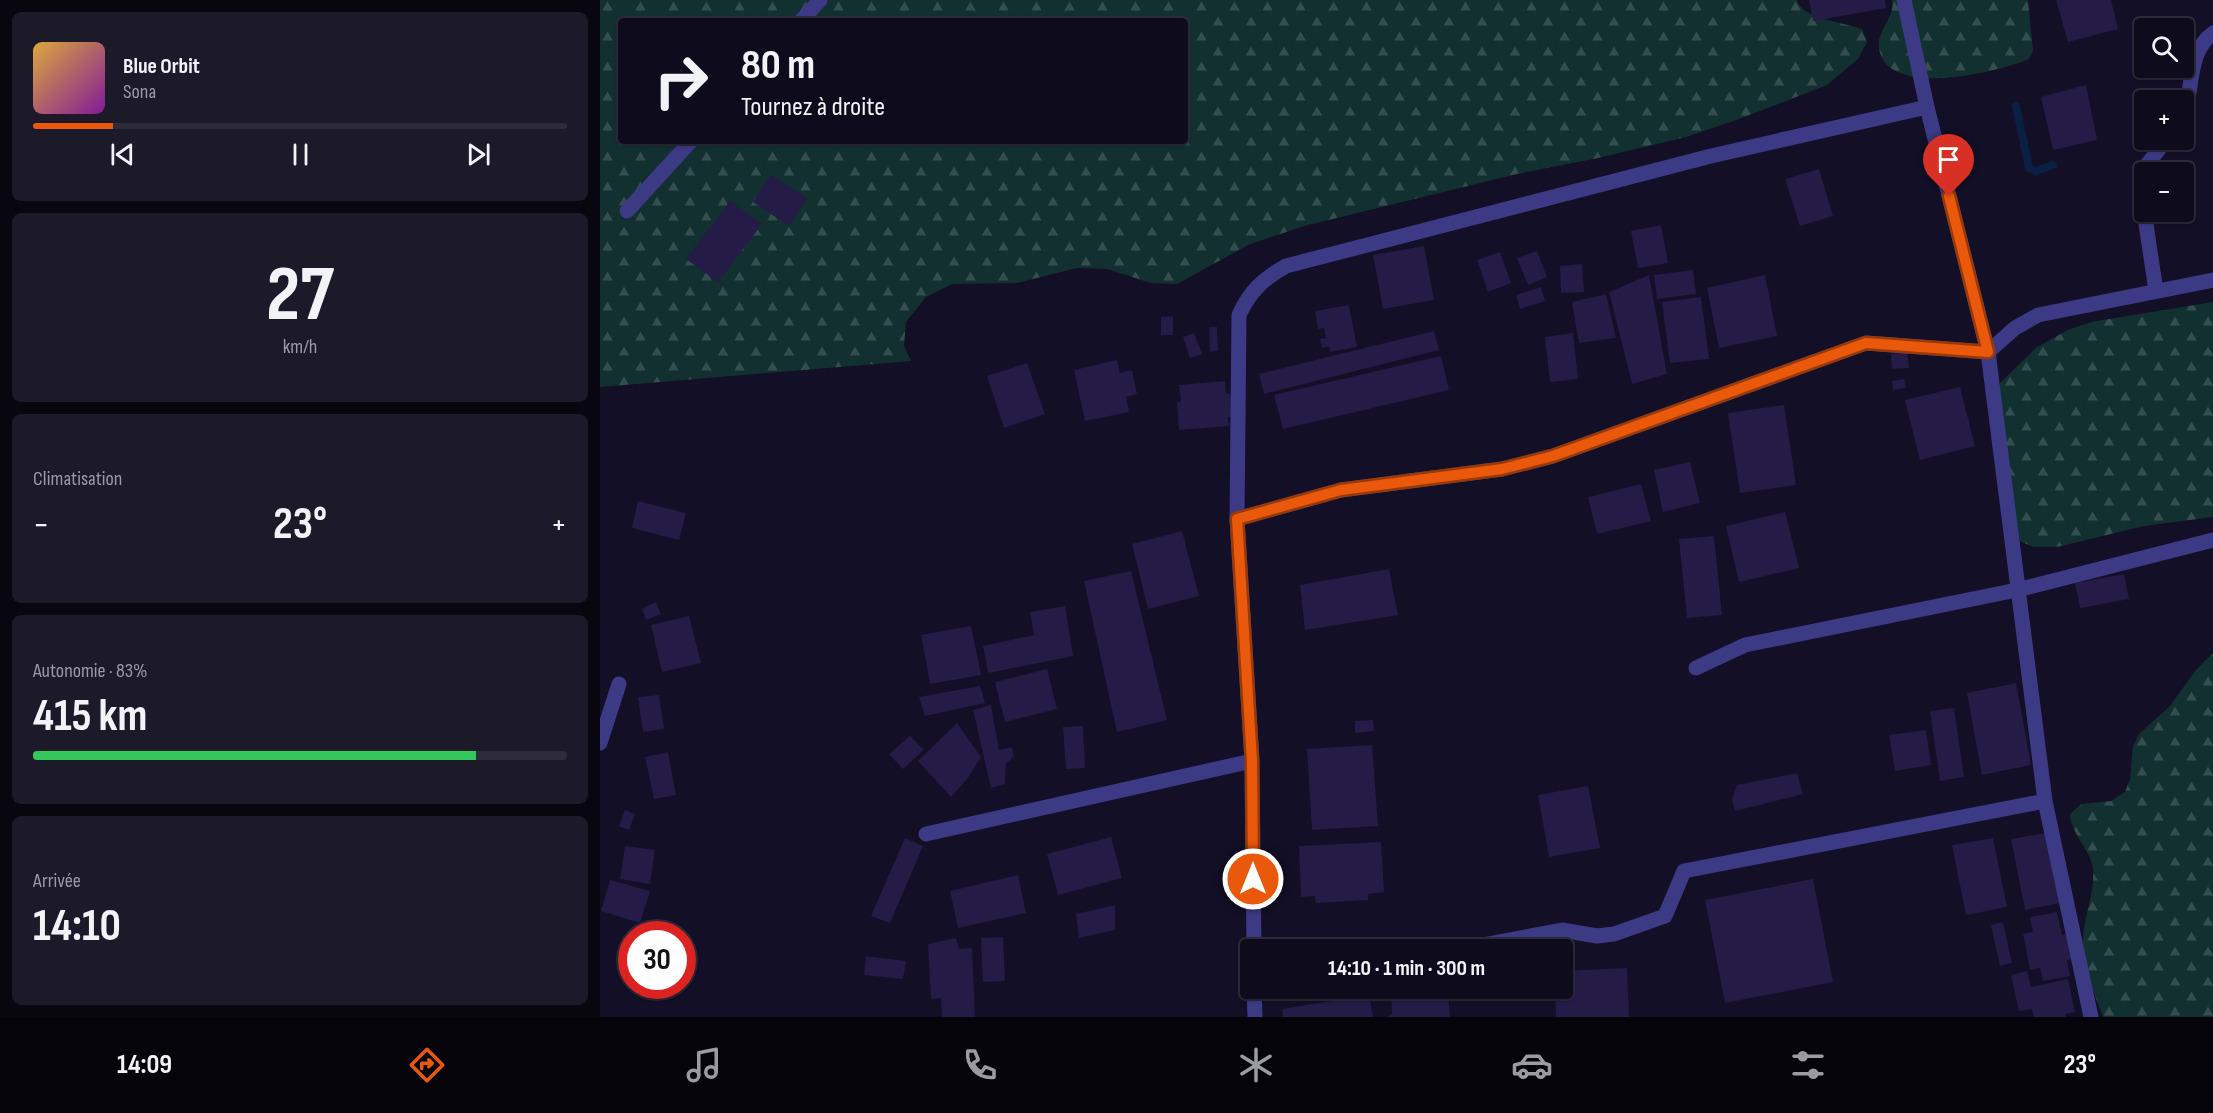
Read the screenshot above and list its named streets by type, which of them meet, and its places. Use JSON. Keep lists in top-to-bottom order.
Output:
{
  "page": {
    "map_buttons": ["+", "−"],
    "turn": ["80 m", "Tournez à droite"],
    "song": ["Blue Orbit", "Sona"],
    "tile": [
      ["27", "km/h"],
      "Climatisation",
      ["Autonomie · 83%", "415 km"],
      ["Arrivée", "14:10"]
    ],
    "heat": ["−", "23°", "+"],
    "limit": "30",
    "trip": "14:10 · 1 min · 300 m",
    "tabs": ["14:09", "23°"]
  }
}
